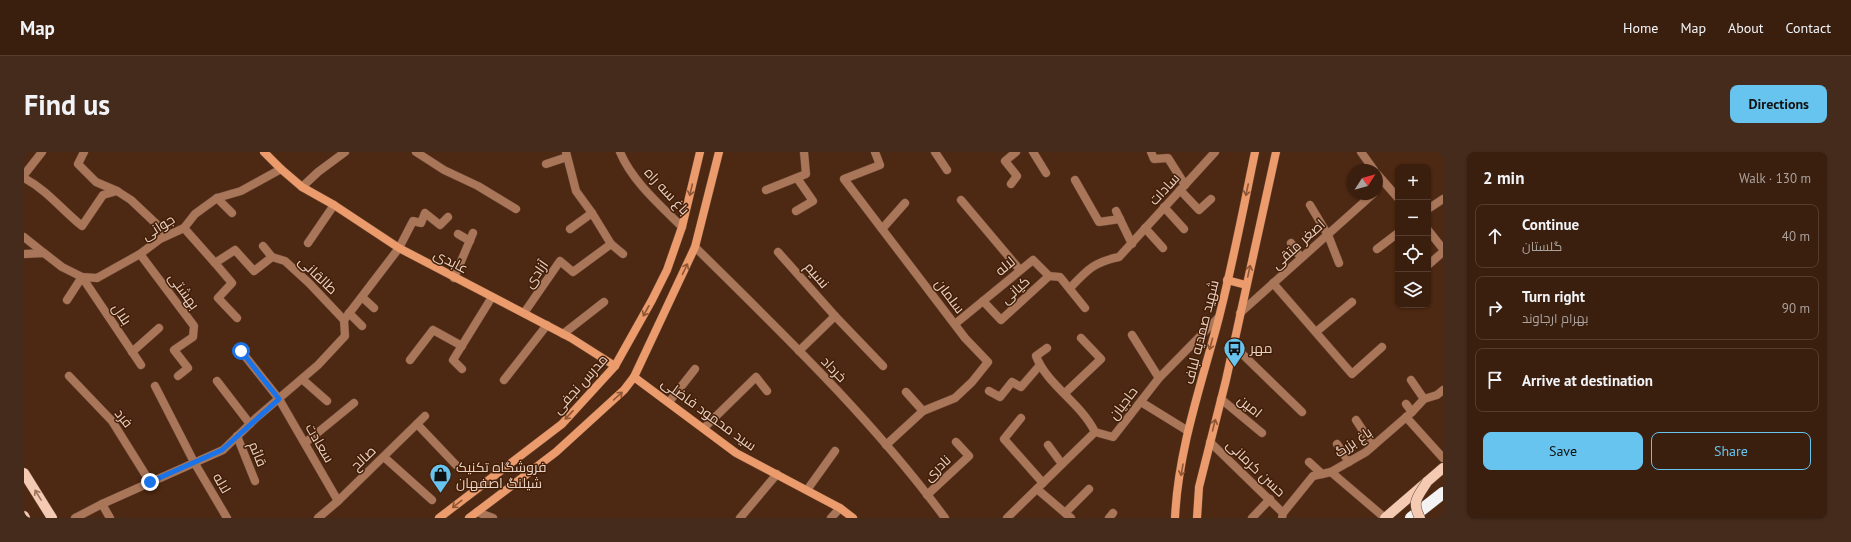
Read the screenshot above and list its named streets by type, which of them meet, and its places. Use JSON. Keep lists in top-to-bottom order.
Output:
{
  "streets": {
    "main road": [
      "عابدی",
      "شهید صمدیه لباف",
      "مدرس نجفی",
      "سید محمود فاضلی"
    ],
    "street": [
      "سادات",
      "باغ سه راه",
      "جوانی",
      "اصغر متقی",
      "لاله",
      "آزادی",
      "طالقانی",
      "نسیم",
      "کیانی",
      "بهشتی",
      "سلمان",
      "بلال",
      "خرداد",
      "حاجیان",
      "امین",
      "فرد",
      "باغ بزرگ",
      "سعادت",
      "قائم",
      "صالح",
      "نادری",
      "حسن کرمانی"
    ]
  },
  "crossings": [
    ["سادات", "لاله"],
    ["باغ سه راه", "مدرس نجفی"],
    ["جوانی", "عابدی"],
    ["جوانی", "بهشتی"],
    ["جوانی", "بلال"],
    ["عابدی", "آزادی"],
    ["عابدی", "مدرس نجفی"],
    ["لاله", "کیانی"],
    ["لاله", "سلمان"],
    ["سلمان", "خرداد"],
    ["شهید صمدیه لباف", "حاجیان"],
    ["خرداد", "نادری"],
    ["باغ بزرگ", "حسن کرمانی"],
    ["سعادت", "صالح"]
  ],
  "places": {
    "bus stop": ["مهر"],
    "shop": ["فروشگاه تکنیک شیلنگ اصفهان"]
  },
  "north": "top right",
  "page": {
    "header": "Map",
    "nav": [
      "Home",
      "Map",
      "About",
      "Contact"
    ],
    "buttons": [
      "Directions",
      ["Save", "Share"]
    ],
    "title": "Find us",
    "heading": ["2 min", "Walk · 130 m"],
    "map_buttons": ["+", "−"],
    "list": [
      ["Continue", "گلستان", "40 m"],
      ["Turn right", "بهرام ارجاوند", "90 m"],
      "Arrive at destination"
    ]
  }
}
